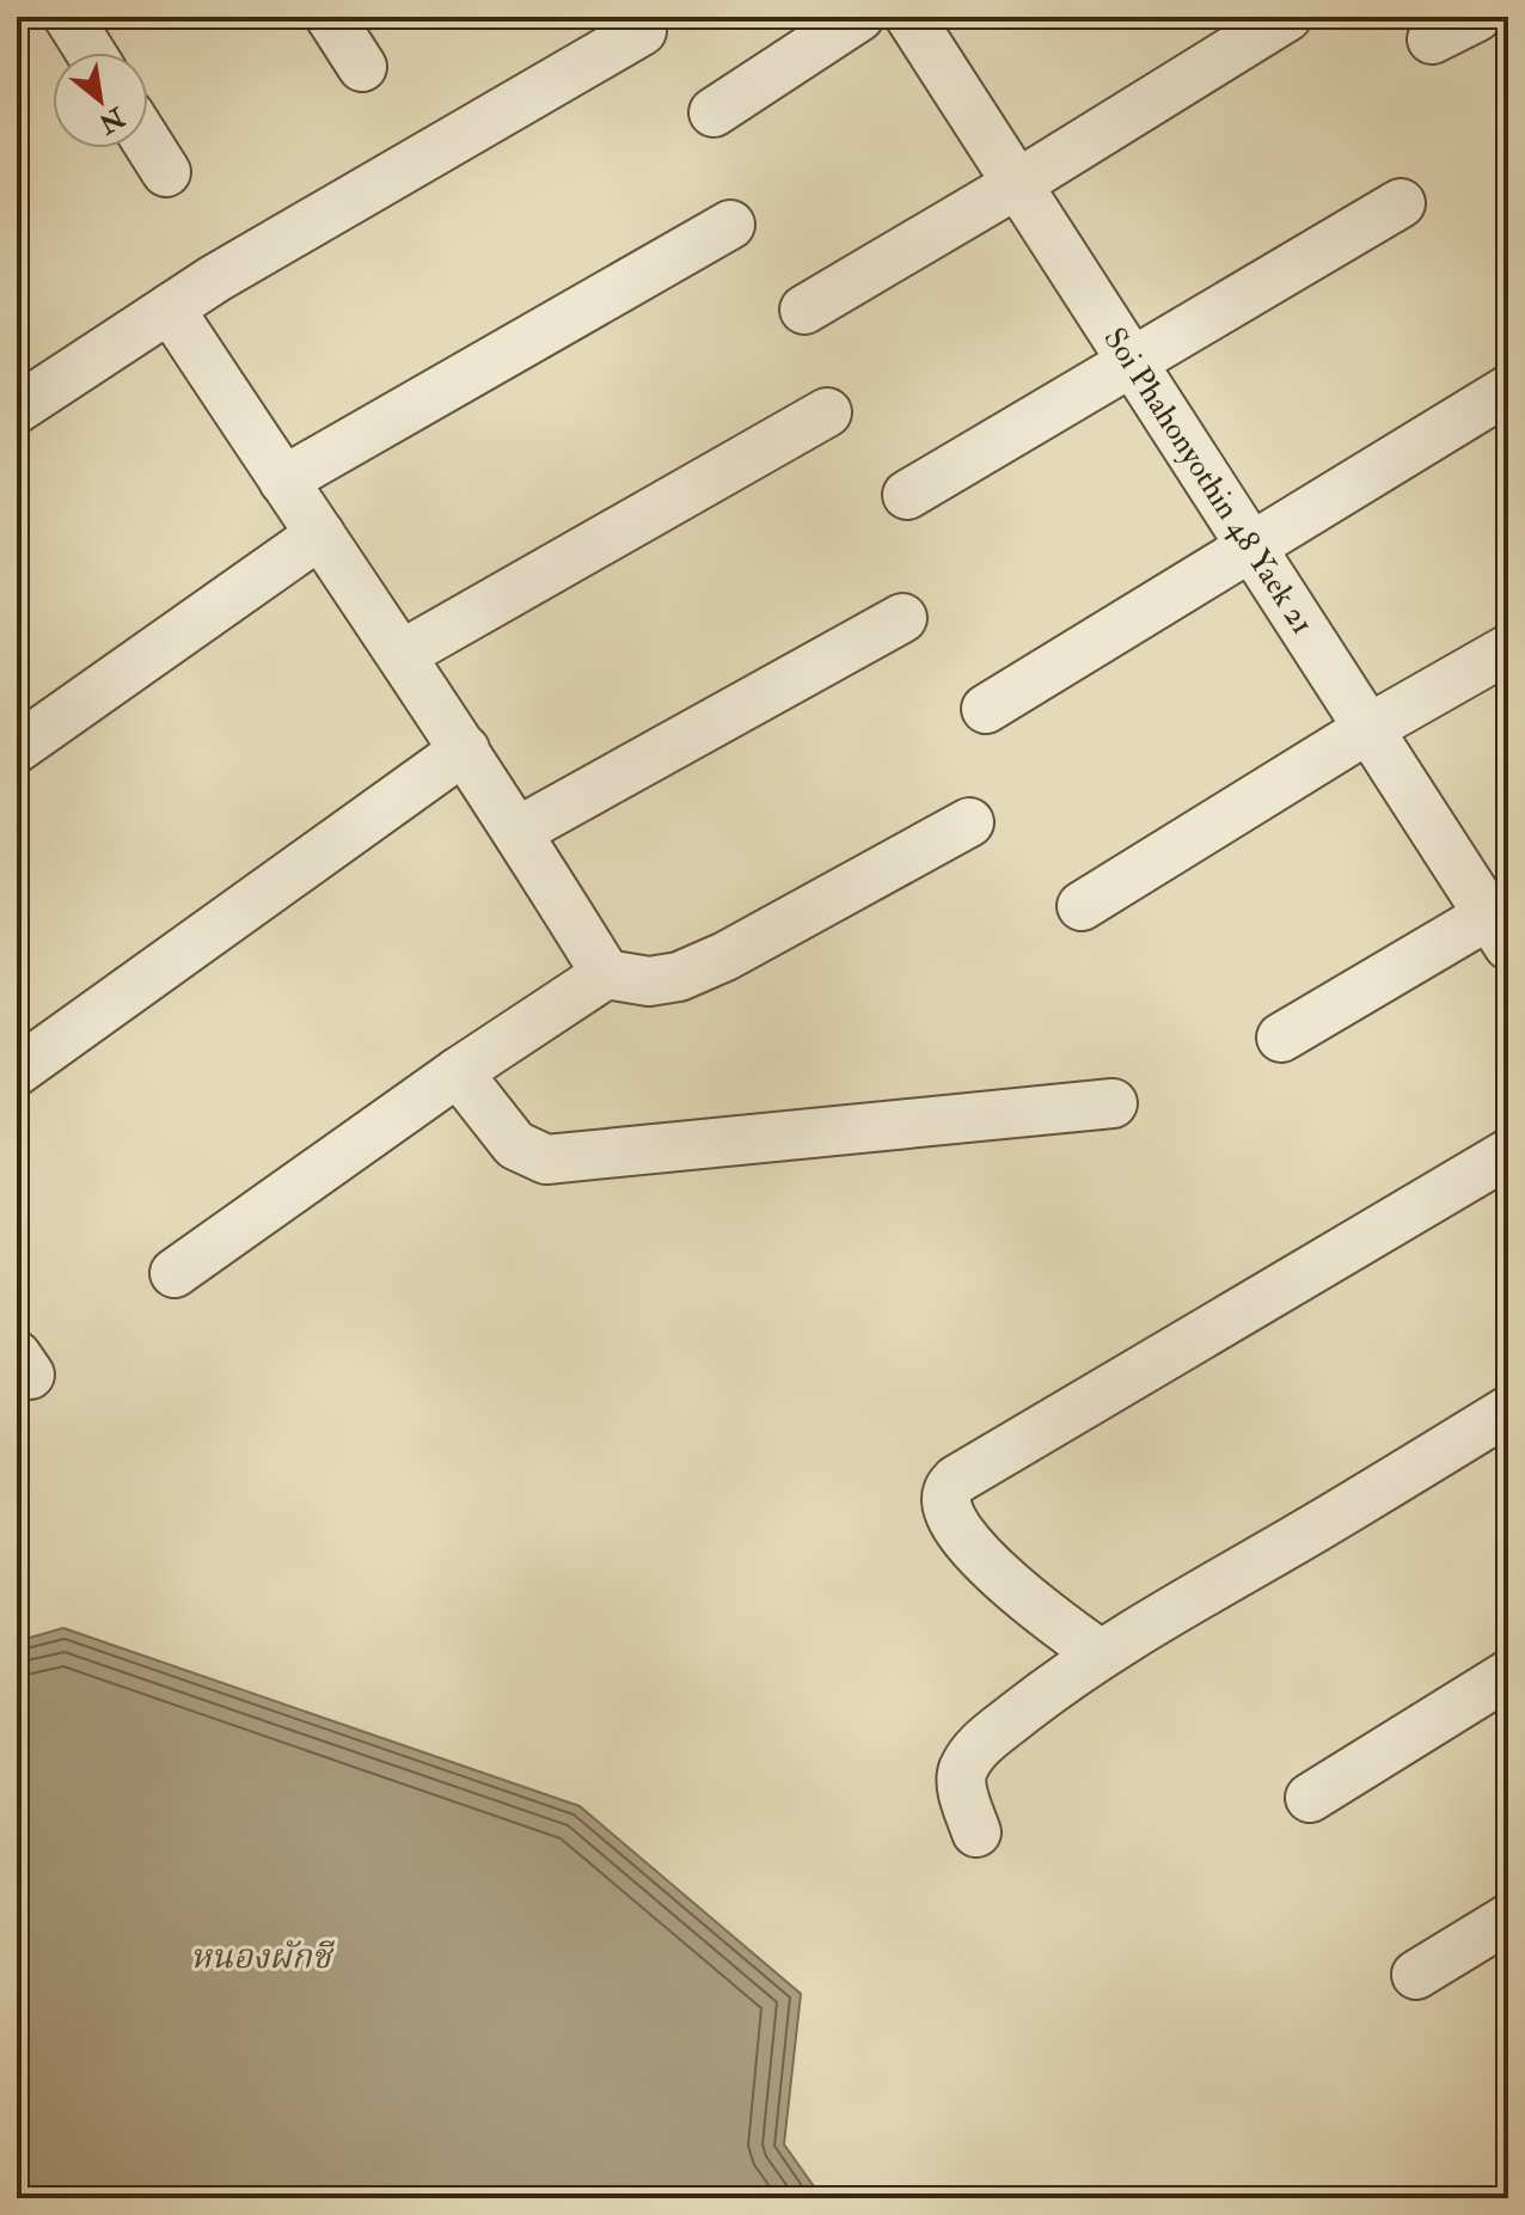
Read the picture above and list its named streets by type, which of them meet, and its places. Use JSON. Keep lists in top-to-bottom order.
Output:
{
  "streets": {
    "street": ["Soi Phahonyothin 48 Yaek 21"]
  },
  "water": ["หนองผักชี"],
  "north": "bottom right"
}
